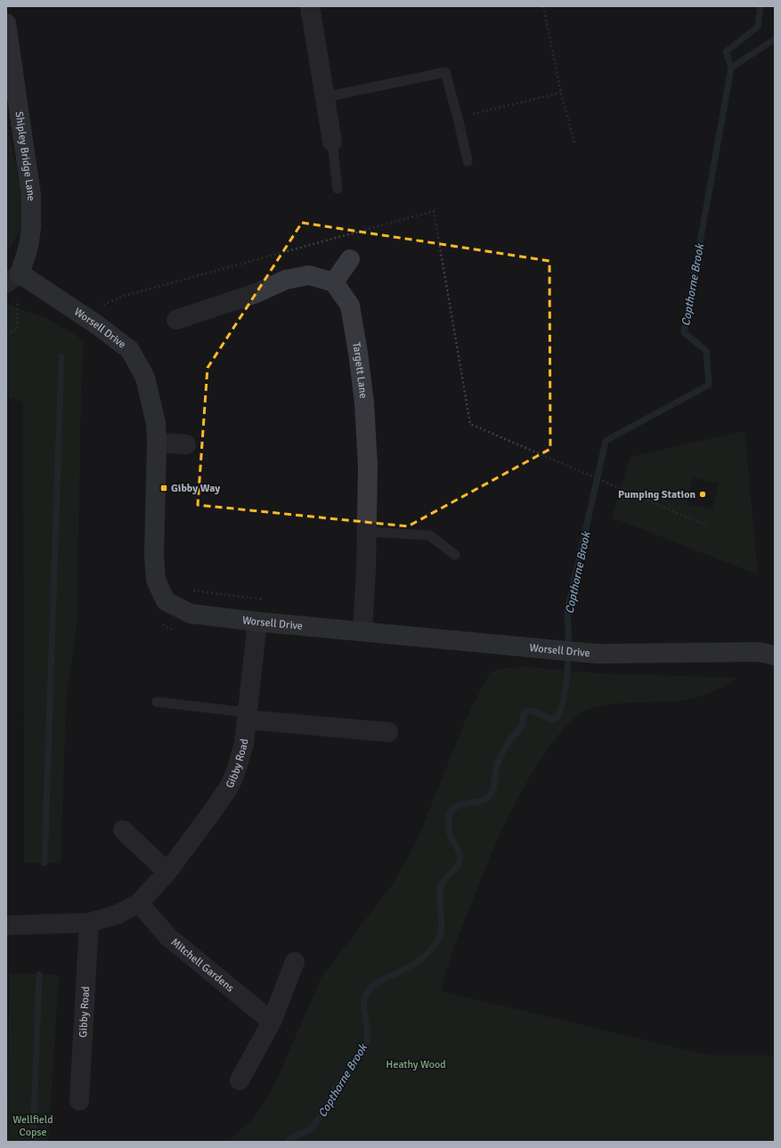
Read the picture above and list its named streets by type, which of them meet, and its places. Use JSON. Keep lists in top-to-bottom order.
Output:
{
  "streets": {
    "street": [
      "Shipley Bridge Lane",
      "Worsell Drive",
      "Targett Lane",
      "Gibby Road",
      "Mitchell Gardens"
    ]
  },
  "crossings": [
    ["Shipley Bridge Lane", "Worsell Drive"],
    ["Worsell Drive", "Targett Lane"],
    ["Worsell Drive", "Gibby Road"],
    ["Gibby Road", "Mitchell Gardens"]
  ],
  "water": ["Copthorne Brook"],
  "parks": ["Heathy Wood", "Wellfield Copse"],
  "places": {
    "transit": ["Gibby Way"],
    "other": ["Pumping Station"]
  }
}
